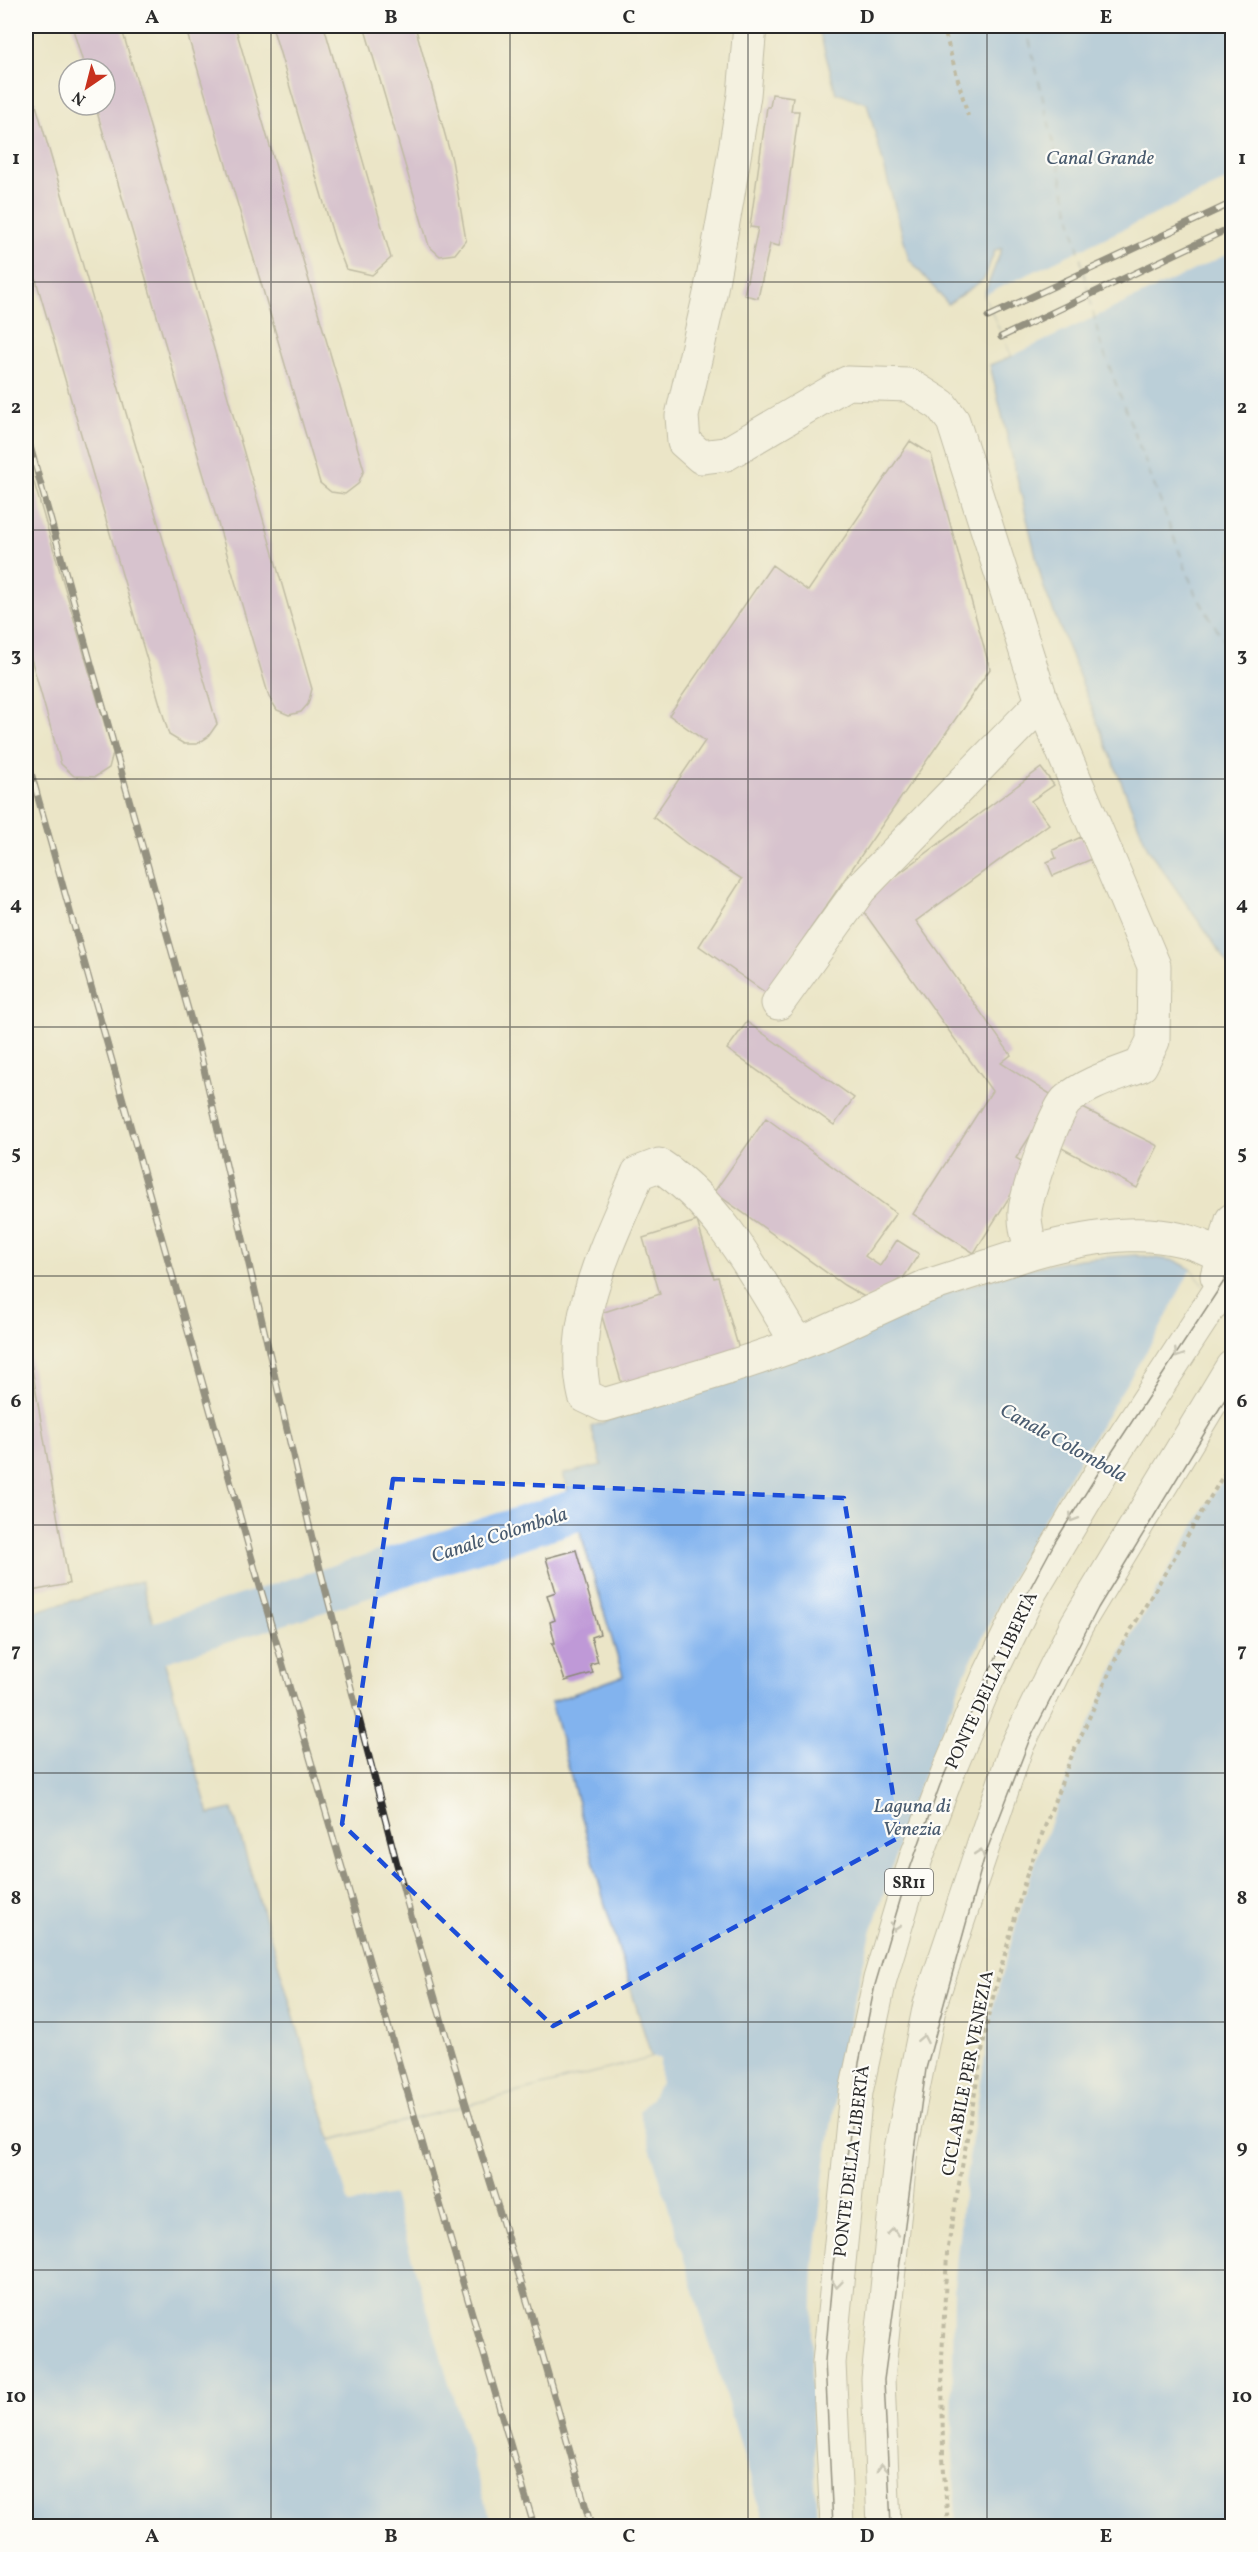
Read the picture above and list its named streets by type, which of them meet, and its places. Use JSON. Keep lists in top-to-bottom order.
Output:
{
  "streets": {
    "main road": ["PONTE DELLA LIBERTÀ", "SR11"],
    "path": ["CICLABILE PER VENEZIA"]
  },
  "water": ["Canal Grande", "Canale Colombola", "Laguna di Venezia"],
  "north": "bottom left",
  "grid": {
    "columns": [
      "A",
      "B",
      "C",
      "D",
      "E"
    ],
    "rows": [
      "1",
      "2",
      "3",
      "4",
      "5",
      "6",
      "7",
      "8",
      "9",
      "10"
    ]
  }
}
